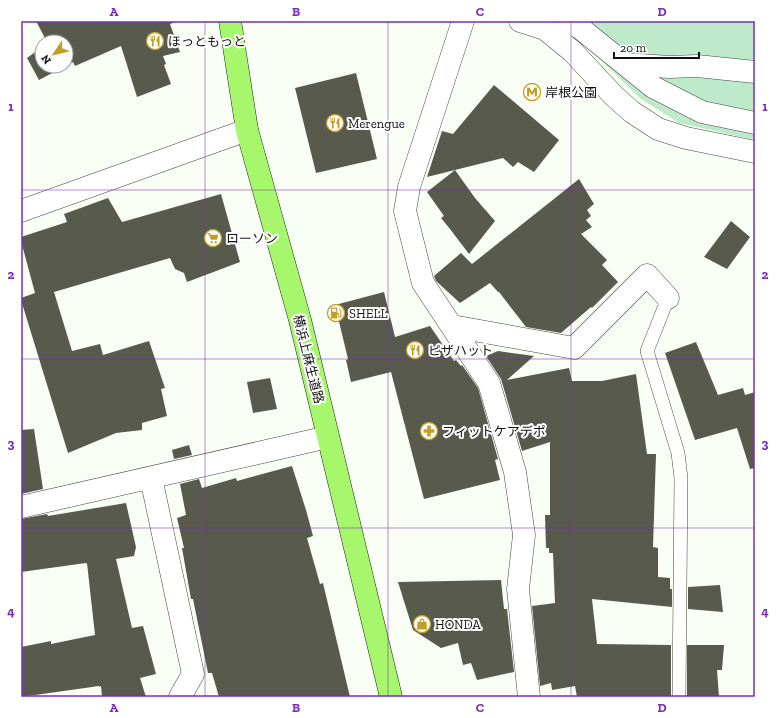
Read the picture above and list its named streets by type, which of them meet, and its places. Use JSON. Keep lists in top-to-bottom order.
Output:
{
  "streets": {
    "main road": ["横浜上麻生道路"]
  },
  "places": {
    "restaurant": ["ほっともっと", "Merengue", "ピザハット"],
    "metro station": ["岸根公園"],
    "supermarket": ["ローソン"],
    "fuel station": ["SHELL"],
    "pharmacy": ["フィットケアデポ"],
    "shop": ["HONDA"]
  },
  "scale_bar": "20 m",
  "north": "bottom left",
  "grid": {
    "columns": [
      "A",
      "B",
      "C",
      "D"
    ],
    "rows": [
      "1",
      "2",
      "3",
      "4"
    ]
  }
}
